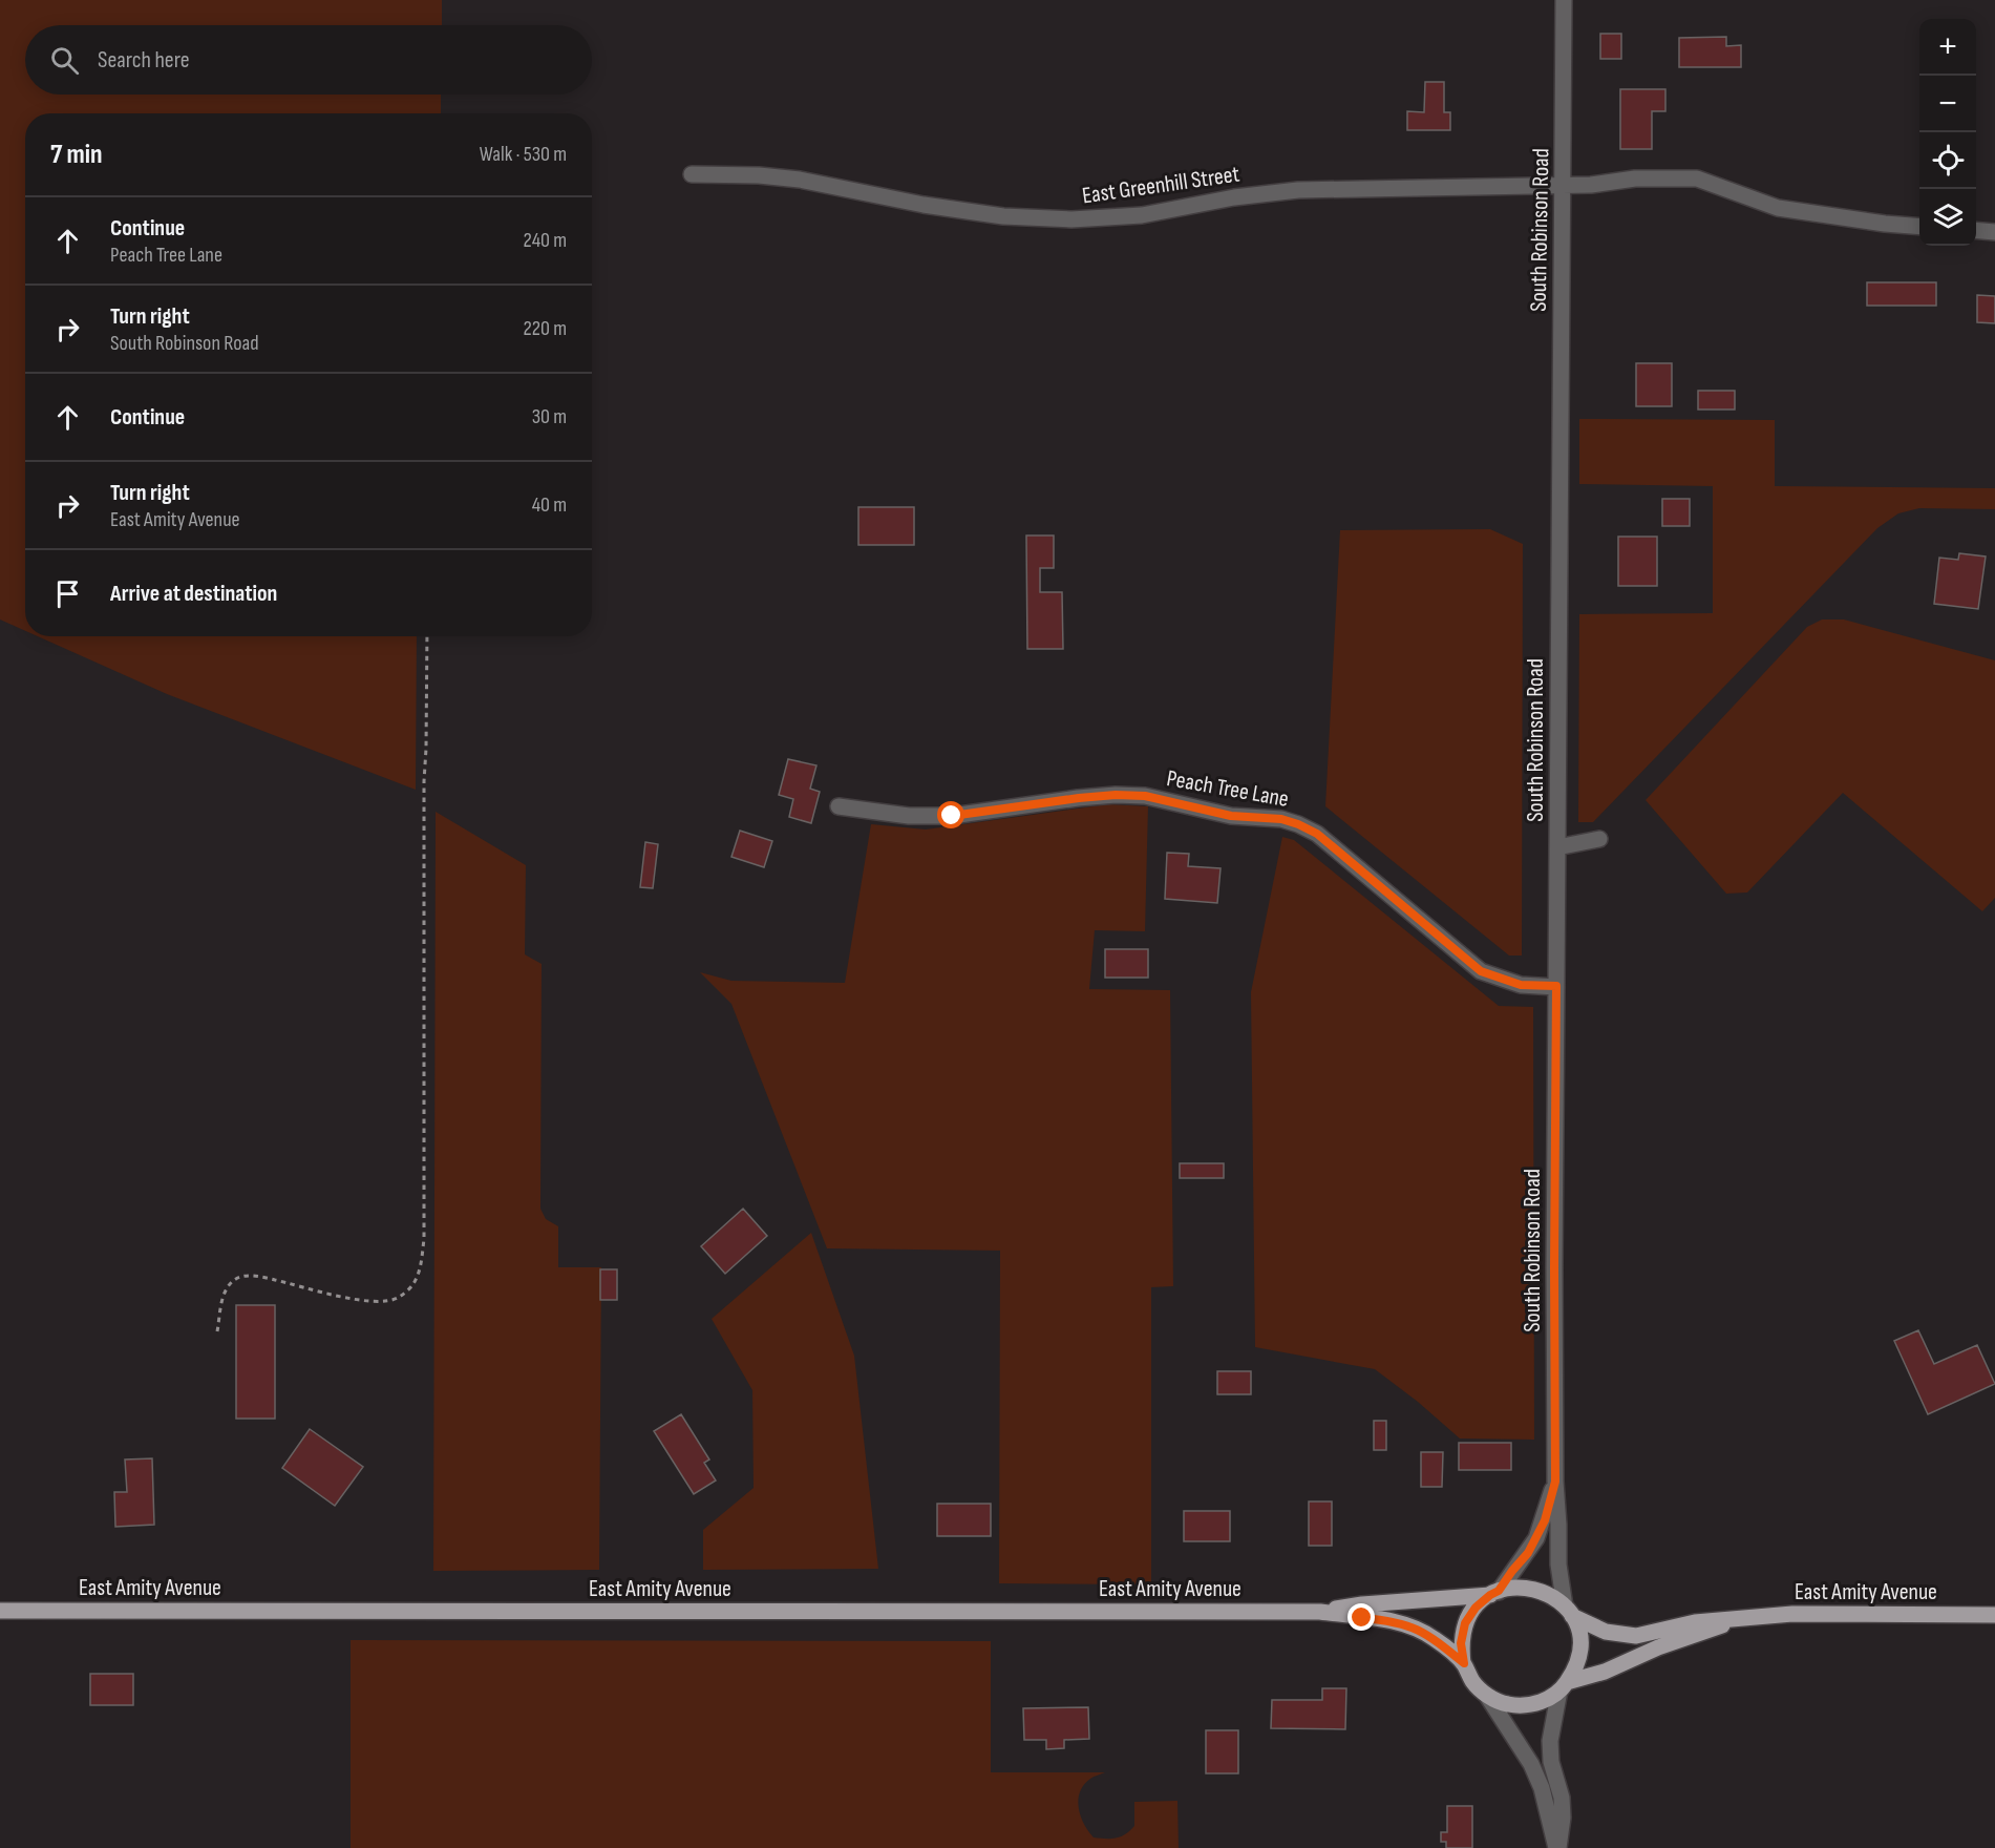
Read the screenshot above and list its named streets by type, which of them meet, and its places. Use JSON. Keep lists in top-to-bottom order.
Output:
{
  "streets": {
    "main road": ["East Amity Avenue"],
    "street": ["East Greenhill Street", "South Robinson Road", "Peach Tree Lane"]
  },
  "crossings": [
    ["East Greenhill Street", "South Robinson Road"],
    ["South Robinson Road", "Peach Tree Lane"],
    ["South Robinson Road", "East Amity Avenue"]
  ],
  "page": {
    "map_buttons": ["+", "−"],
    "search": "Search here",
    "heading": ["7 min", "Walk · 530 m"],
    "list": [
      ["Continue", "Peach Tree Lane", "240 m"],
      ["Turn right", "South Robinson Road", "220 m"],
      ["Continue", "30 m"],
      ["Turn right", "East Amity Avenue", "40 m"],
      "Arrive at destination"
    ]
  }
}
